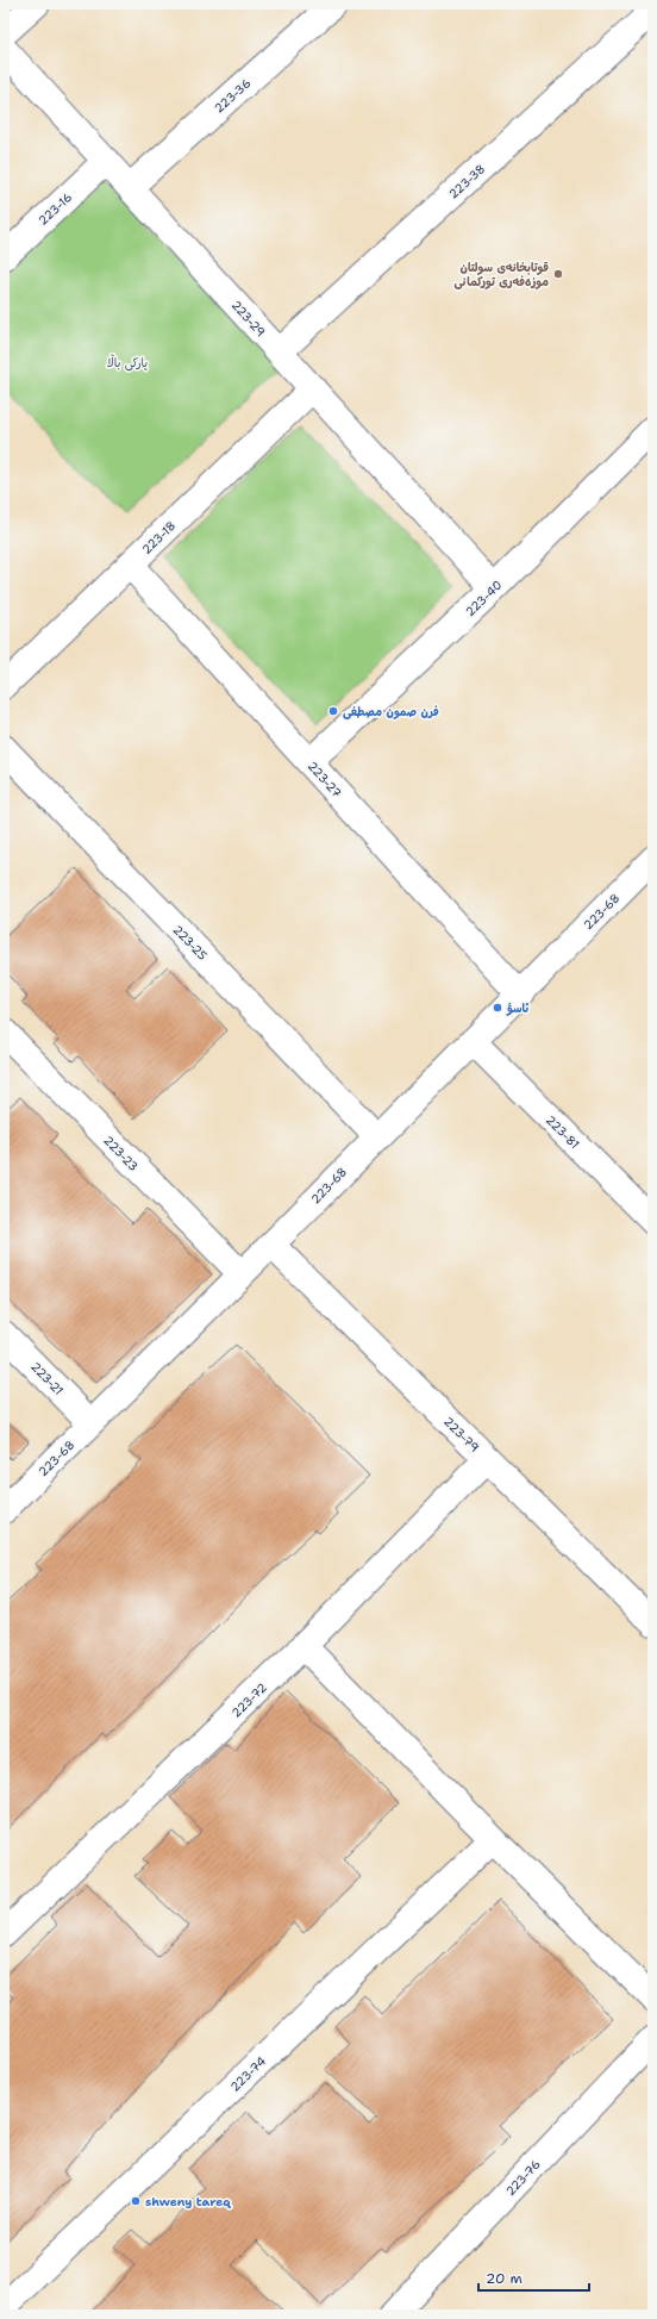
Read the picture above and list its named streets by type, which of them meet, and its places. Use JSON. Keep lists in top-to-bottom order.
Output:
{
  "streets": {
    "street": [
      "223-36",
      "223-38",
      "223-16",
      "223-29",
      "223-18",
      "223-40",
      "223-27",
      "223-68",
      "223-25",
      "223-81",
      "223-23",
      "223-21",
      "223-79",
      "223-72",
      "223-74",
      "223-76"
    ]
  },
  "crossings": [
    ["223-36", "223-29"],
    ["223-38", "223-29"],
    ["223-16", "223-29"],
    ["223-29", "223-18"],
    ["223-29", "223-40"],
    ["223-18", "223-27"],
    ["223-40", "223-27"],
    ["223-27", "223-68"],
    ["223-68", "223-25"],
    ["223-68", "223-81"],
    ["223-68", "223-23"],
    ["223-68", "223-21"],
    ["223-68", "223-79"],
    ["223-79", "223-72"]
  ],
  "parks": ["پارکی باڵا"],
  "places": [
    "قوتابخانەی سولتان موزەفەری تورکمانی",
    "فرن صمون مصطفى",
    "ئاسؤ",
    "shweny tareq"
  ],
  "scale_bar": "20 m"
}
